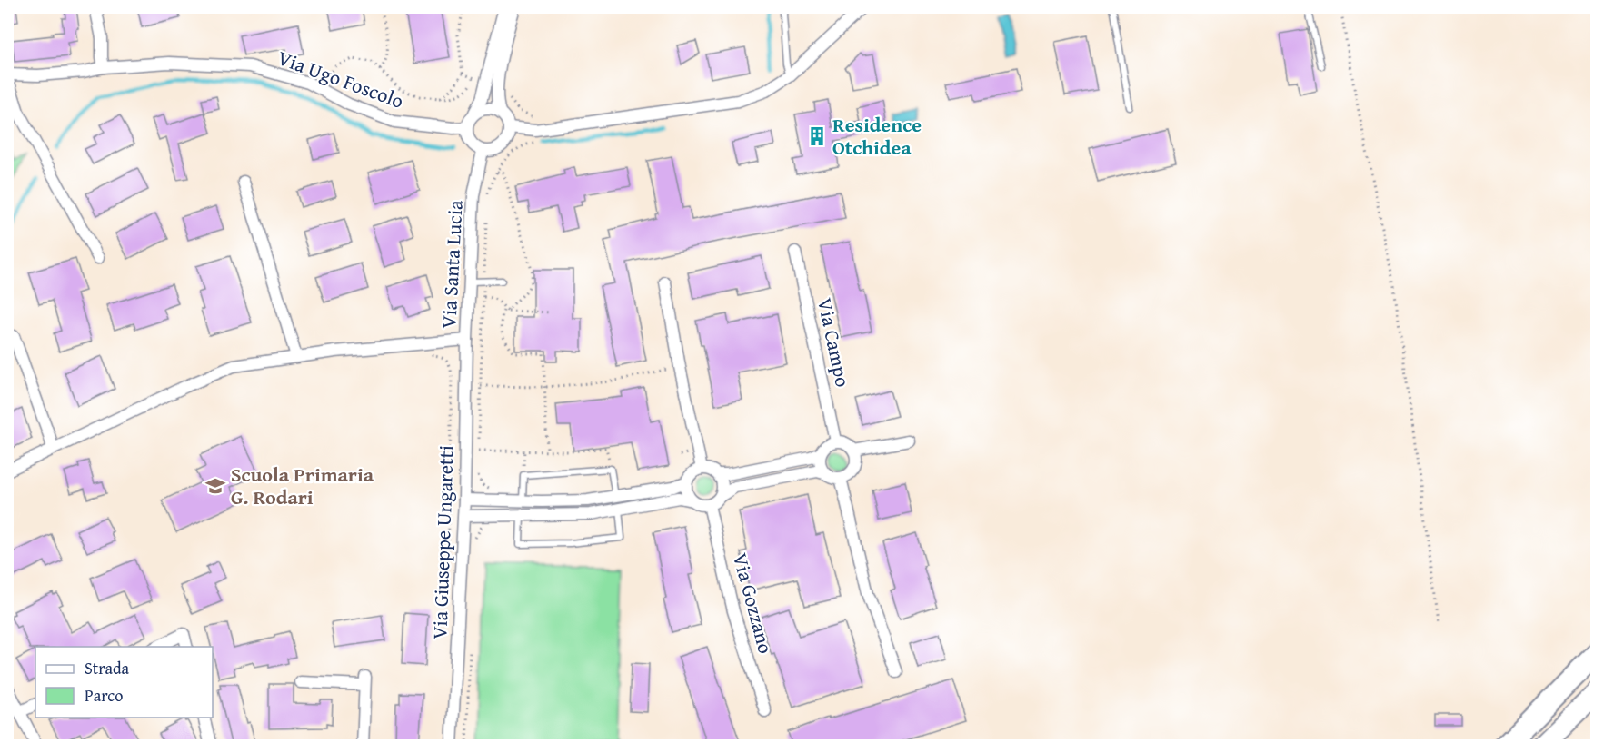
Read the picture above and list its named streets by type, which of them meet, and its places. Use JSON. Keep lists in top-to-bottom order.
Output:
{
  "streets": {
    "street": [
      "Via Ugo Foscolo",
      "Via Santa Lucia",
      "Via Campo",
      "Via Giuseppe Ungaretti",
      "Via Gozzano"
    ]
  },
  "crossings": [
    ["Via Ugo Foscolo", "Via Santa Lucia"],
    ["Via Santa Lucia", "Via Giuseppe Ungaretti"]
  ],
  "places": {
    "building": ["Residence Otchidea"],
    "school or university": ["Scuola Primaria G. Rodari"]
  },
  "legend": ["Strada", "Parco"]
}
